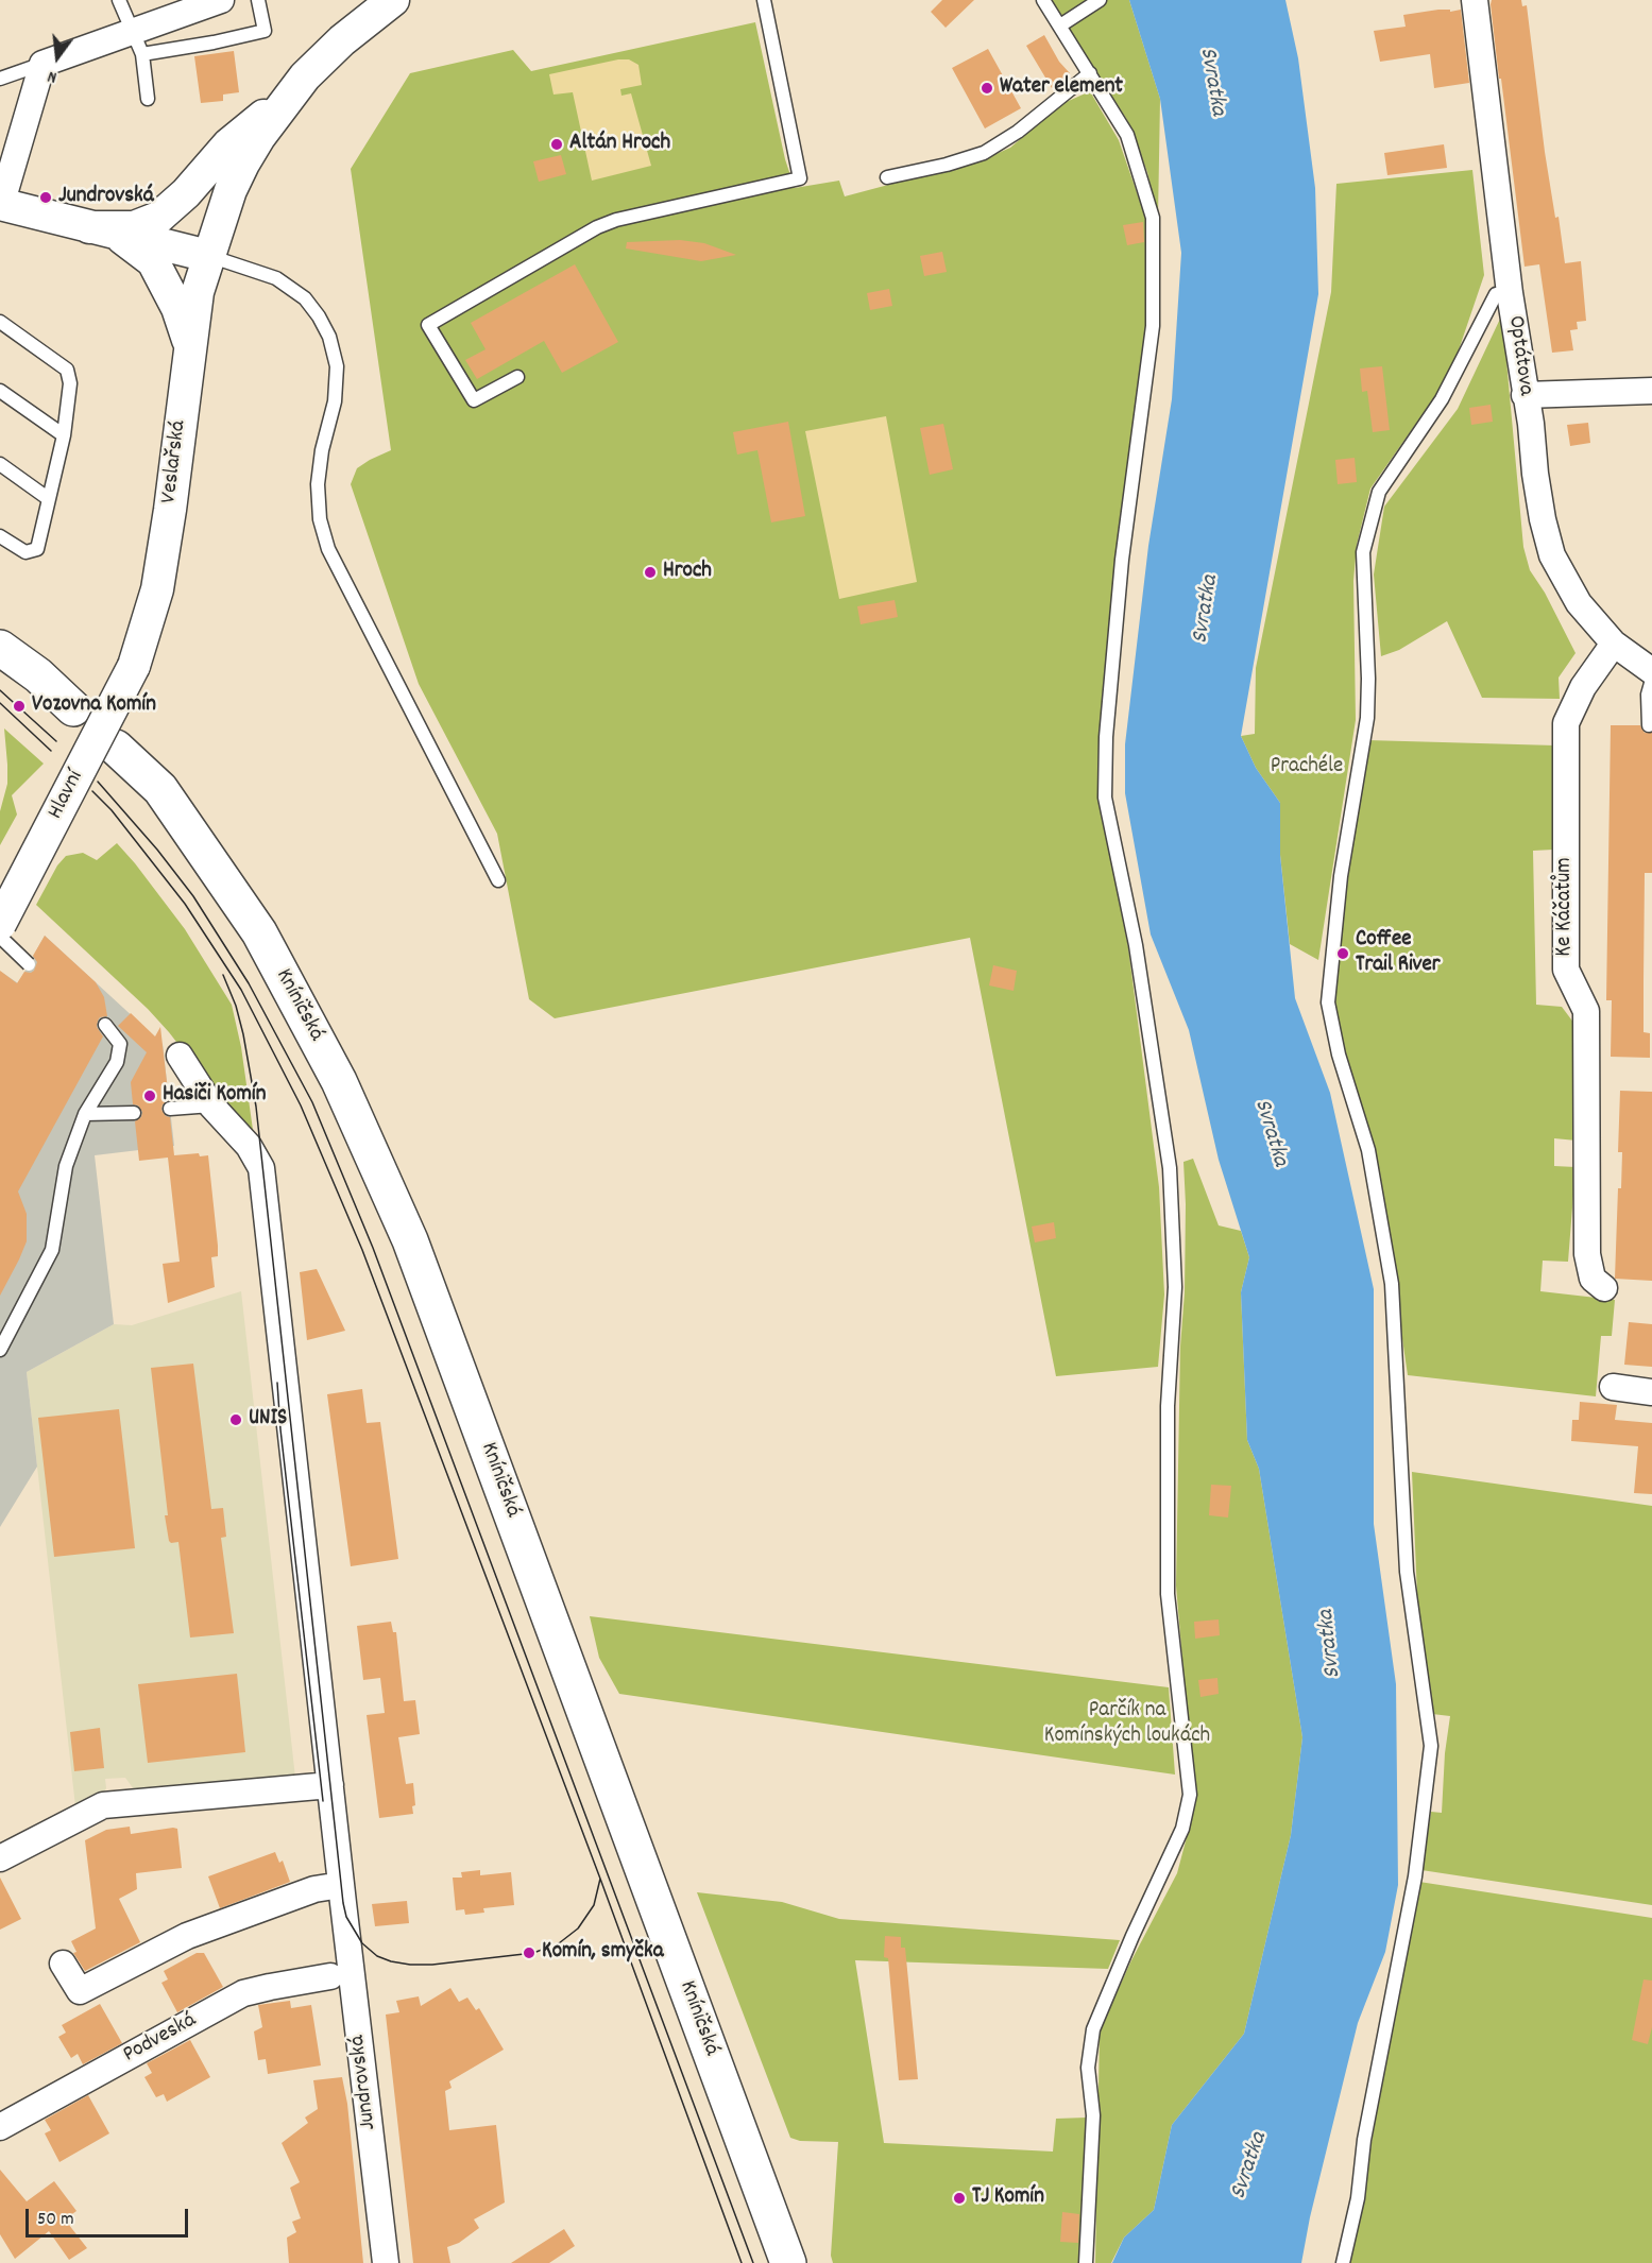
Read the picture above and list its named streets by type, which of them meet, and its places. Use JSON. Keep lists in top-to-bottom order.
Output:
{
  "streets": {
    "main road": ["Kníničská"],
    "street": [
      "Optátova",
      "Veslařská",
      "Hlavní",
      "Ke Káčatům",
      "Podveská",
      "Jundrovská"
    ]
  },
  "crossings": [
    ["Optátova", "Ke Káčatům"],
    ["Veslařská", "Hlavní"]
  ],
  "water": ["Svratka"],
  "parks": ["Prachéle", "Parčík na Komínských loukách"],
  "places": [
    "Water element",
    "Altán Hroch",
    "Jundrovská",
    "Hroch",
    "Vozovna Komín",
    "Coffee Trail River",
    "Hasiči Komín",
    "UNIS",
    "Komín, smyčka",
    "TJ Komín"
  ],
  "scale_bar": "50 m",
  "north": "bottom"
}
